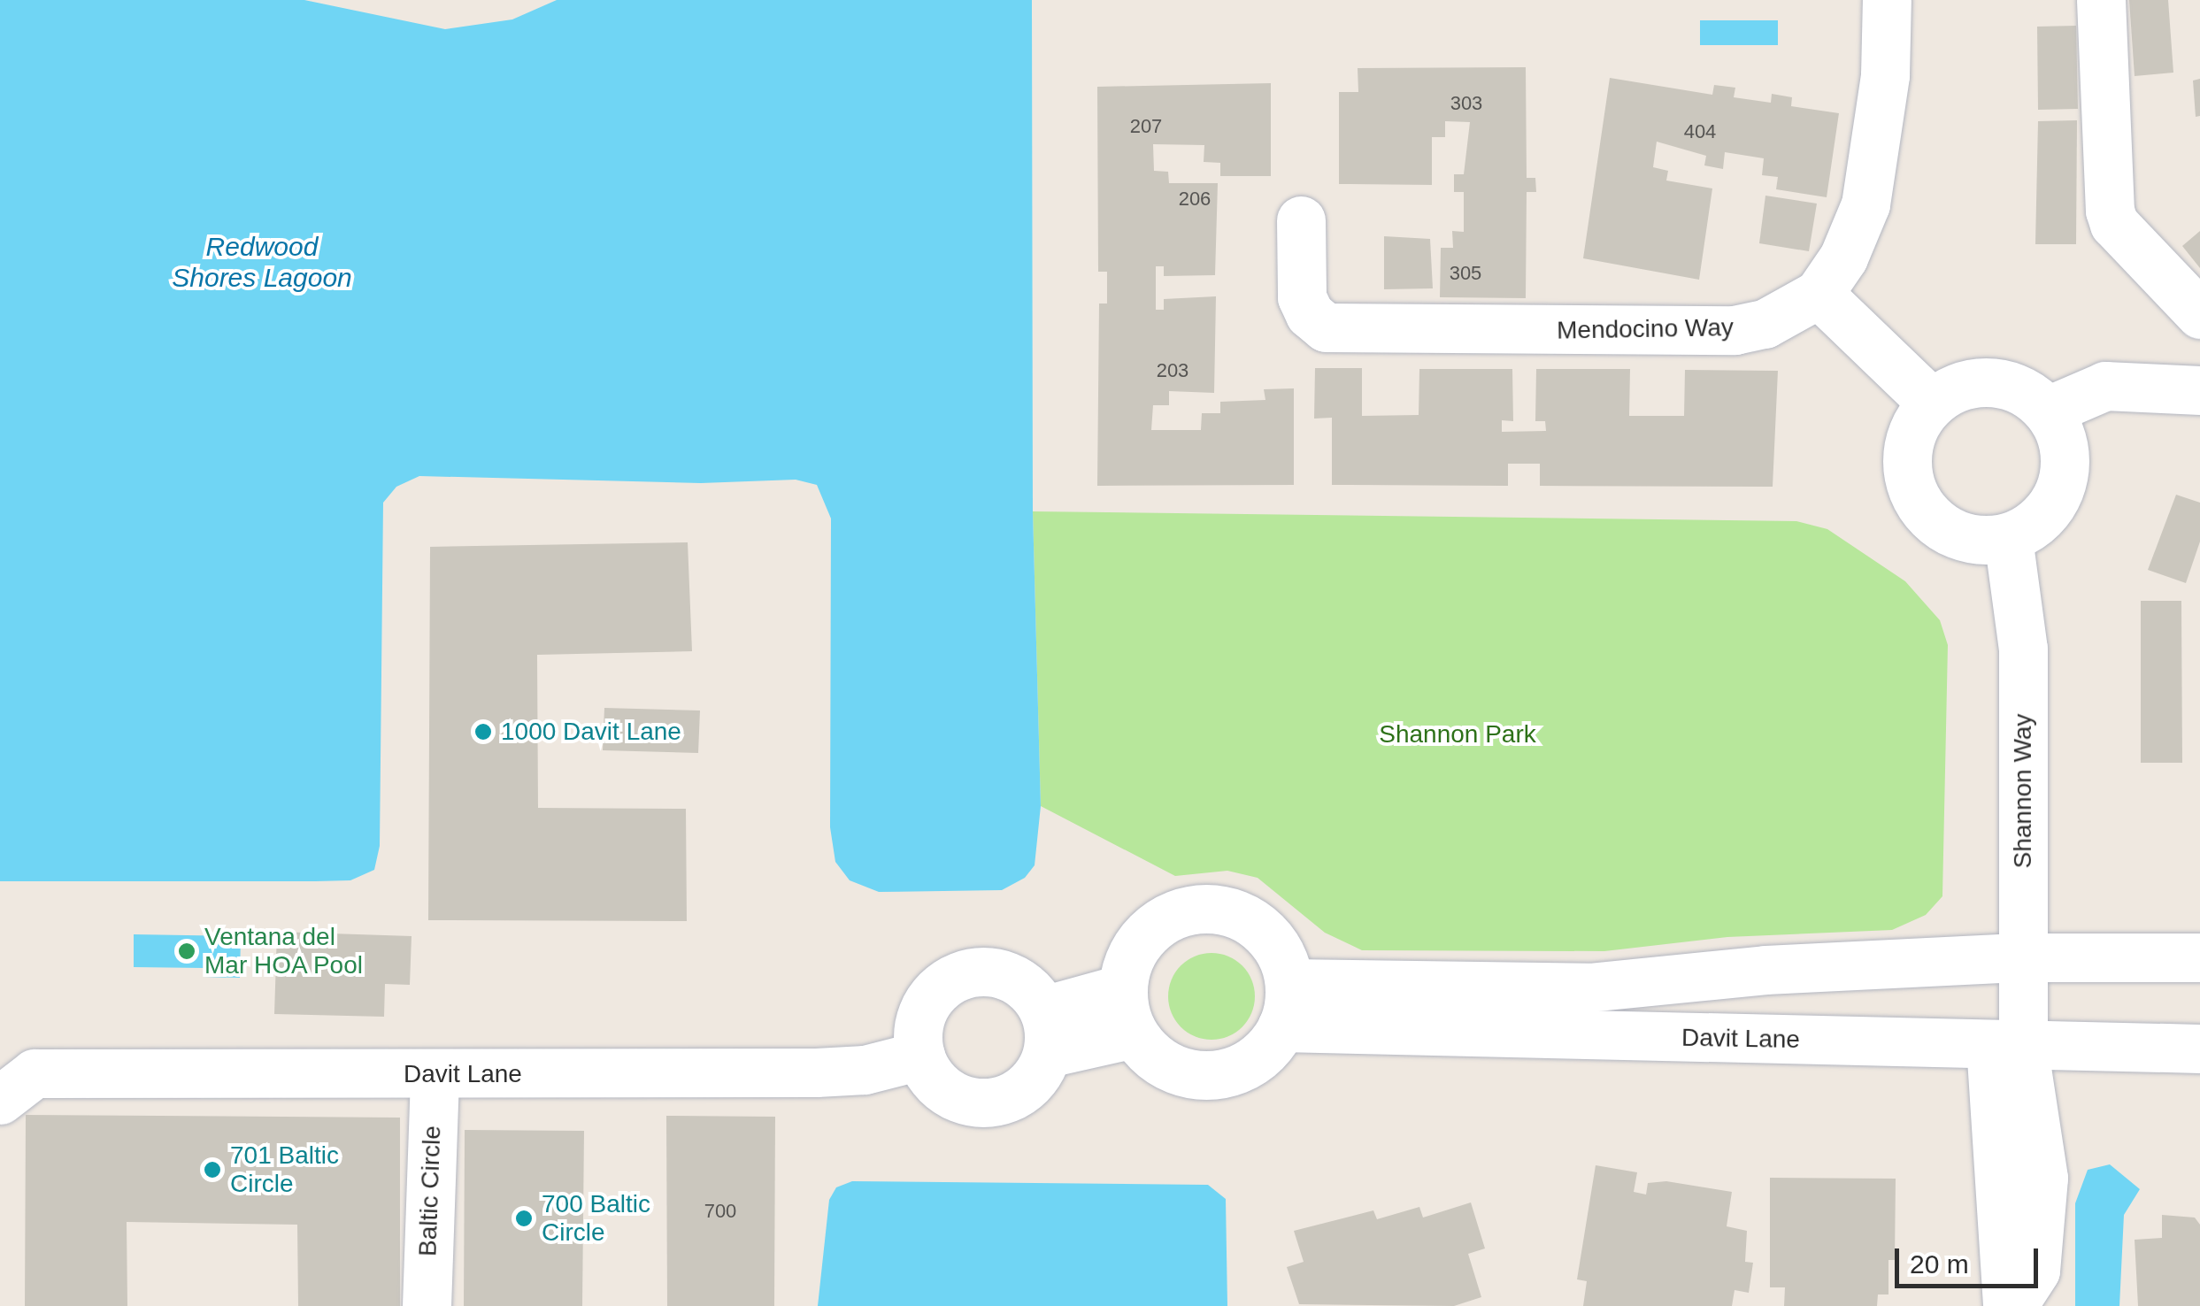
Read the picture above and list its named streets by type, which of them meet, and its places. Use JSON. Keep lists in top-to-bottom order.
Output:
{
  "streets": {
    "street": [
      "Mendocino Way",
      "Shannon Way",
      "Davit Lane",
      "Baltic Circle"
    ]
  },
  "crossings": [
    ["Shannon Way", "Davit Lane"],
    ["Davit Lane", "Baltic Circle"]
  ],
  "water": ["Redwood Shores Lagoon"],
  "parks": ["Shannon Park"],
  "places": [
    "1000 Davit Lane",
    "Ventana del Mar HOA Pool",
    "701 Baltic Circle",
    "700 Baltic Circle"
  ],
  "house_numbers": [
    "303",
    "207",
    "404",
    "206",
    "305",
    "203",
    "700"
  ],
  "scale_bar": "20 m"
}
